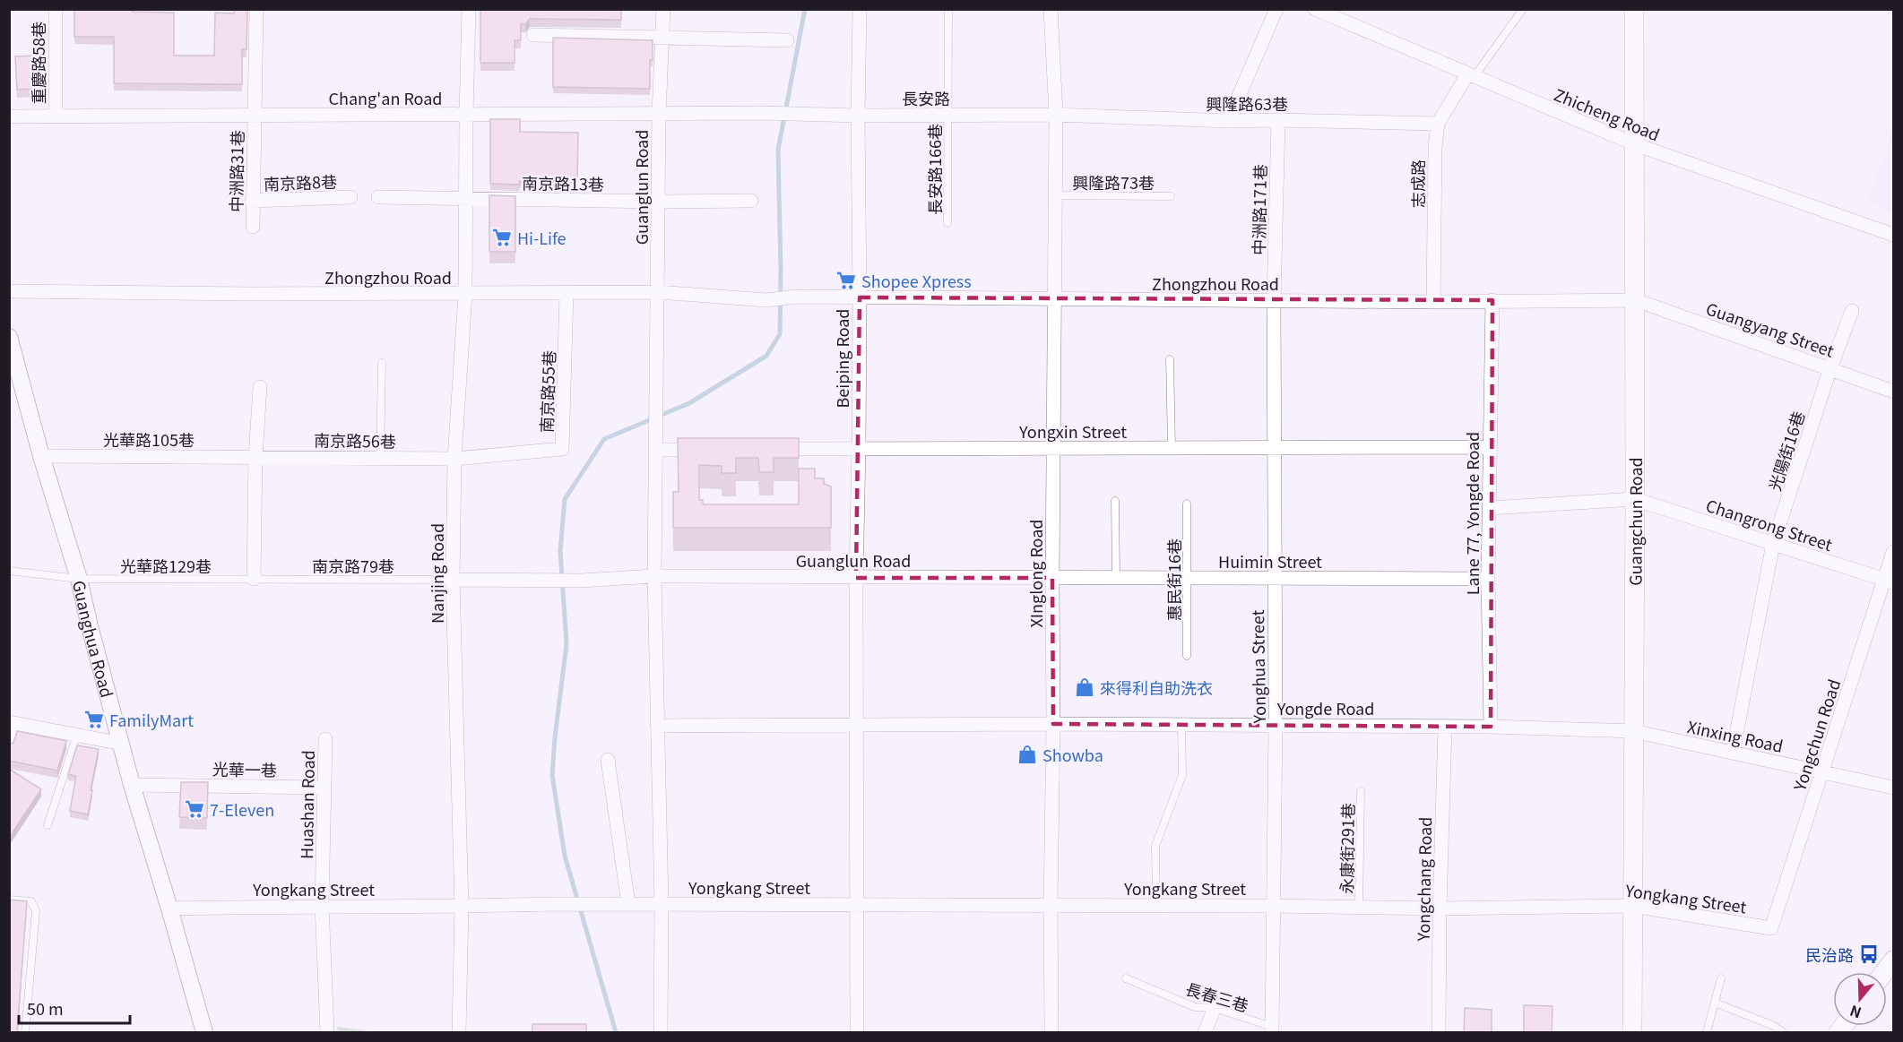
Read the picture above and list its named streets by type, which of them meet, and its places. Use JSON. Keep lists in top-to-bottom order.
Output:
{
  "streets": {
    "main road": ["Guangchun Road"],
    "street": [
      "重慶路58巷",
      "Chang'an Road",
      "長安路",
      "興隆路63巷",
      "Zhicheng Road",
      "中洲路31巷",
      "南京路8巷",
      "南京路13巷",
      "志成路",
      "Guanglun Road",
      "中洲路171巷",
      "Zhongzhou Road",
      "Guangyang Street",
      "Beiping Road",
      "南京路55巷",
      "Yongxin Street",
      "光華路105巷",
      "南京路56巷",
      "光陽街16巷",
      "Lane 77, Yongde Road",
      "Changrong Street",
      "Huimin Street",
      "Nanjing Road",
      "XInglong Road",
      "Guanghua Road",
      "Yonghua Street",
      "Yongde Road",
      "Yongchun Road",
      "Xinxing Road",
      "光華一巷",
      "Huashan Road",
      "Yongchang Road",
      "Yongkang Street"
    ],
    "lane": [
      "長安路166巷",
      "興隆路73巷",
      "光華路129巷",
      "南京路79巷",
      "惠民街16巷",
      "永康街291巷",
      "長春三巷"
    ]
  },
  "crossings": [
    ["重慶路58巷", "Chang'an Road"],
    ["Chang'an Road", "長安路"],
    ["Chang'an Road", "中洲路31巷"],
    ["Chang'an Road", "Guanglun Road"],
    ["Chang'an Road", "Nanjing Road"],
    ["長安路", "興隆路63巷"],
    ["長安路", "長安路166巷"],
    ["長安路", "Beiping Road"],
    ["長安路", "XInglong Road"],
    ["興隆路63巷", "志成路"],
    ["興隆路63巷", "中洲路171巷"],
    ["興隆路63巷", "XInglong Road"],
    ["Zhicheng Road", "志成路"],
    ["Zhicheng Road", "Guangchun Road"],
    ["中洲路31巷", "南京路8巷"],
    ["興隆路73巷", "XInglong Road"],
    ["南京路13巷", "Guanglun Road"],
    ["南京路13巷", "Nanjing Road"],
    ["志成路", "Zhongzhou Road"],
    ["Guanglun Road", "Zhongzhou Road"],
    ["Guanglun Road", "Beiping Road"],
    ["Guanglun Road", "Huimin Street"],
    ["Guanglun Road", "南京路79巷"],
    ["Guanglun Road", "Nanjing Road"],
    ["Guanglun Road", "XInglong Road"],
    ["中洲路171巷", "Zhongzhou Road"],
    ["中洲路171巷", "Yonghua Street"],
    ["Zhongzhou Road", "Guangyang Street"],
    ["Zhongzhou Road", "Beiping Road"],
    ["Zhongzhou Road", "南京路55巷"],
    ["Zhongzhou Road", "Lane 77, Yongde Road"],
    ["Zhongzhou Road", "Guangchun Road"],
    ["Zhongzhou Road", "Nanjing Road"],
    ["Zhongzhou Road", "XInglong Road"],
    ["Zhongzhou Road", "Yonghua Street"],
    ["Guangyang Street", "光陽街16巷"],
    ["Guangyang Street", "Guangchun Road"],
    ["Beiping Road", "Yongxin Street"],
    ["Beiping Road", "Yongde Road"],
    ["Beiping Road", "Yongkang Street"],
    ["南京路55巷", "南京路56巷"],
    ["南京路55巷", "Nanjing Road"],
    ["Yongxin Street", "Lane 77, Yongde Road"],
    ["Yongxin Street", "XInglong Road"],
    ["Yongxin Street", "Yonghua Street"],
    ["光華路105巷", "南京路56巷"],
    ["光華路105巷", "Guanghua Road"],
    ["南京路56巷", "Nanjing Road"],
    ["光陽街16巷", "Changrong Street"],
    ["光陽街16巷", "Xinxing Road"],
    ["Lane 77, Yongde Road", "Huimin Street"],
    ["Lane 77, Yongde Road", "Yongde Road"],
    ["Guangchun Road", "Changrong Street"],
    ["Guangchun Road", "Yongde Road"],
    ["Guangchun Road", "Xinxing Road"],
    ["Guangchun Road", "Yongkang Street"],
    ["Changrong Street", "Yongchun Road"],
    ["Huimin Street", "XInglong Road"],
    ["Huimin Street", "惠民街16巷"],
    ["Huimin Street", "Yonghua Street"],
    ["光華路129巷", "南京路79巷"],
    ["光華路129巷", "Guanghua Road"],
    ["南京路79巷", "Nanjing Road"],
    ["Nanjing Road", "Yongkang Street"],
    ["XInglong Road", "Yongde Road"],
    ["XInglong Road", "Yongkang Street"],
    ["Guanghua Road", "光華一巷"],
    ["Guanghua Road", "Yongkang Street"],
    ["Yonghua Street", "Yongde Road"],
    ["Yonghua Street", "Yongkang Street"],
    ["Yonghua Street", "長春三巷"],
    ["Yongde Road", "Xinxing Road"],
    ["Yongde Road", "Yongchang Road"],
    ["Yongchun Road", "Xinxing Road"],
    ["Yongchun Road", "Yongkang Street"],
    ["光華一巷", "Huashan Road"],
    ["Huashan Road", "Yongkang Street"],
    ["永康街291巷", "Yongkang Street"],
    ["Yongchang Road", "Yongkang Street"]
  ],
  "places": {
    "supermarket": [
      "Hi-Life",
      "Shopee Xpress",
      "FamilyMart",
      "7-Eleven"
    ],
    "shop": ["來得利自助洗衣", "Showba"],
    "bus stop": ["民治路"]
  },
  "scale_bar": "50 m",
  "north": "bottom"
}
